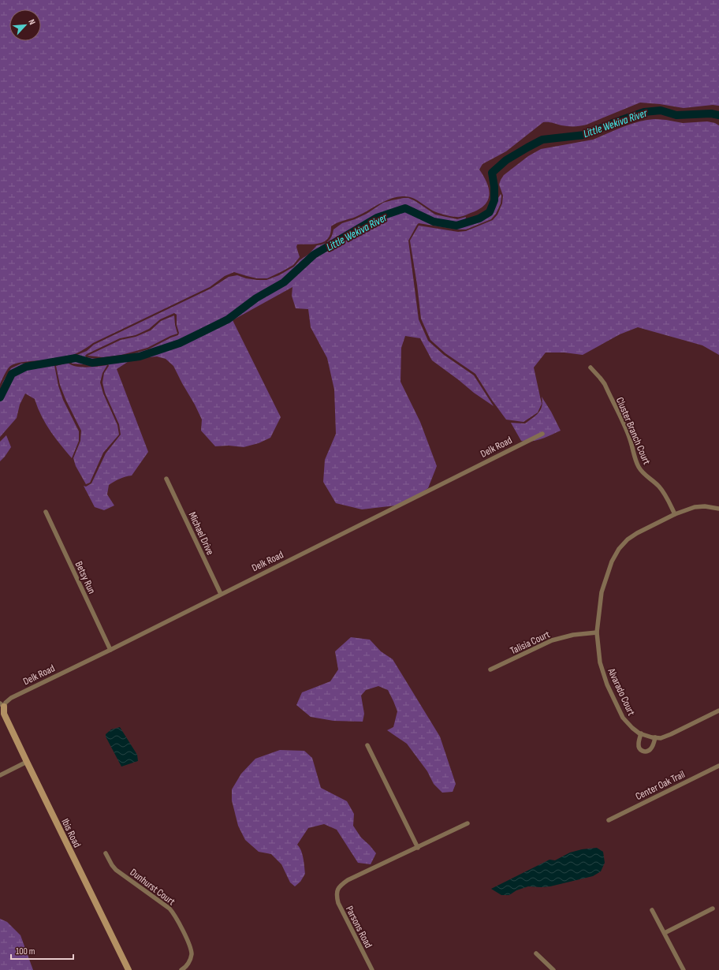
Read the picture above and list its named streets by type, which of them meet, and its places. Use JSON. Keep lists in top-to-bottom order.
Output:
{
  "streets": {
    "street": [
      "Cluster Branch Court",
      "Delk Road",
      "Michael Drive",
      "Betsy Run",
      "Talisia Court",
      "Alvarado Court",
      "Center Oak Trail",
      "Ibis Road",
      "Dunhurst Court",
      "Parsons Road"
    ]
  },
  "crossings": [
    ["Cluster Branch Court", "Alvarado Court"],
    ["Delk Road", "Michael Drive"],
    ["Delk Road", "Betsy Run"],
    ["Delk Road", "Ibis Road"],
    ["Talisia Court", "Alvarado Court"]
  ],
  "water": ["Little Wekiva River"],
  "scale_bar": "100 m",
  "north": "top right"
}
